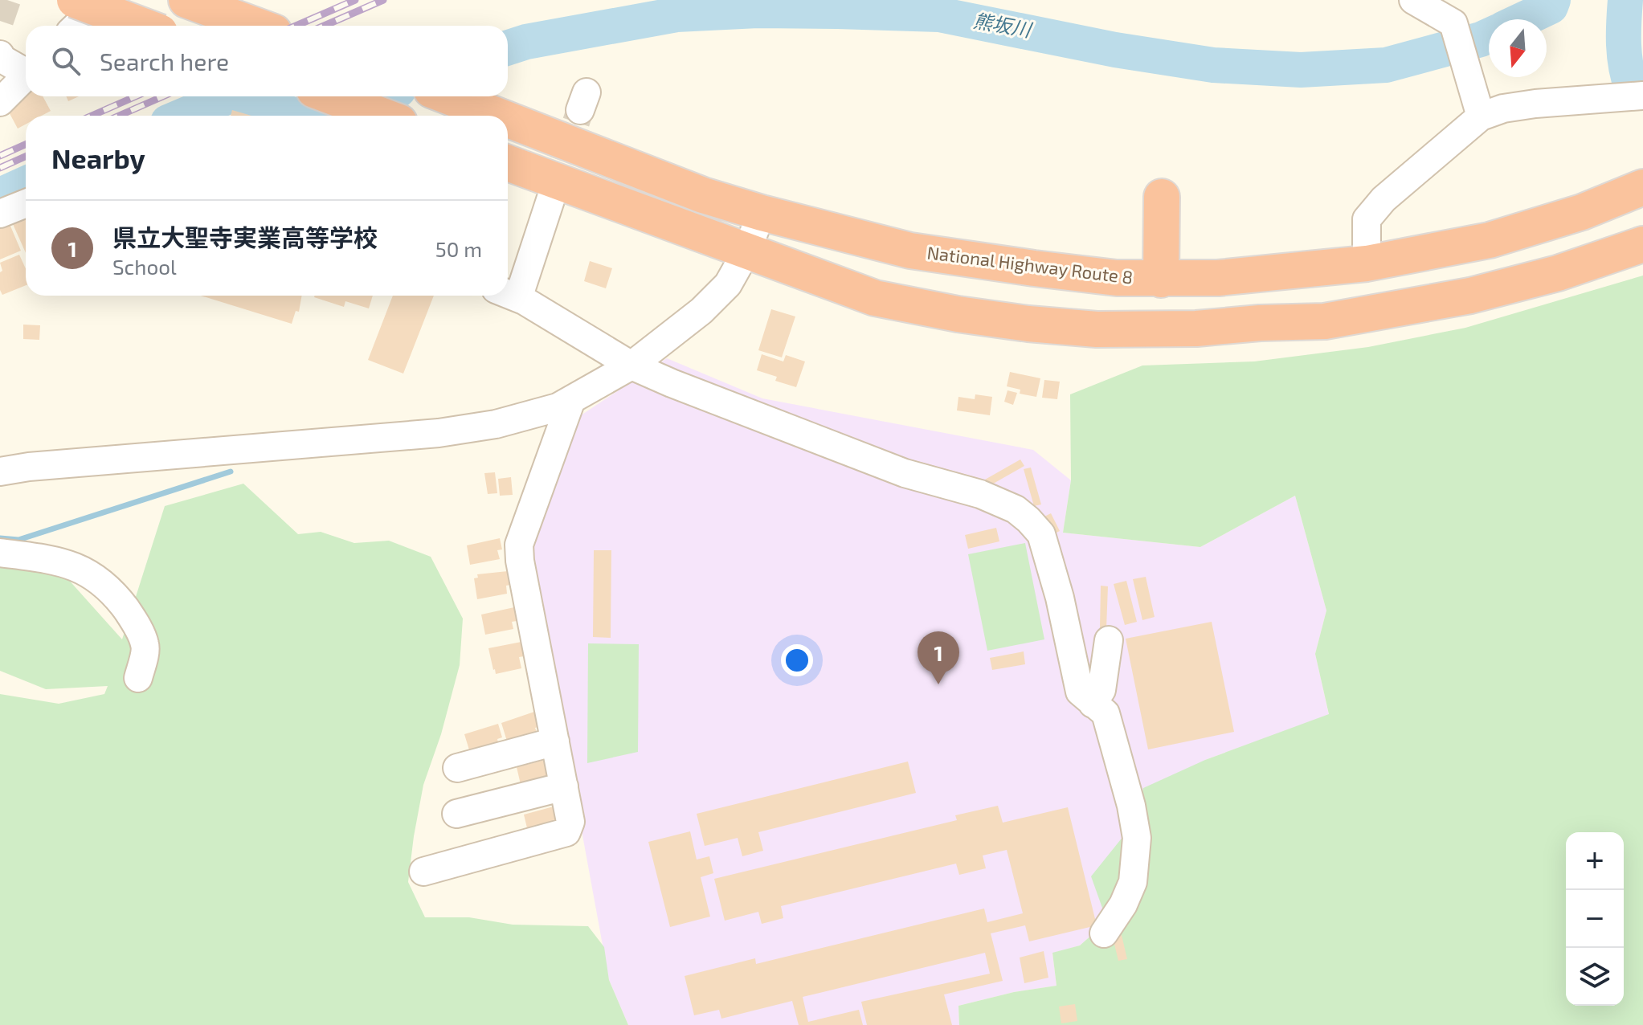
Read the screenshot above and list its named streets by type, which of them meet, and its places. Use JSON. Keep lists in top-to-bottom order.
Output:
{
  "streets": {
    "highway": ["National Highway Route 8"]
  },
  "water": ["熊坂川"],
  "north": "bottom",
  "page": {
    "search": "Search here",
    "heading": "Nearby",
    "list": [
      {
        "mark": "1",
        "name": "県立大聖寺実業高等学校",
        "note": "School",
        "value": "50 m"
      }
    ],
    "pins": "1",
    "map_buttons": ["+", "−"]
  }
}
